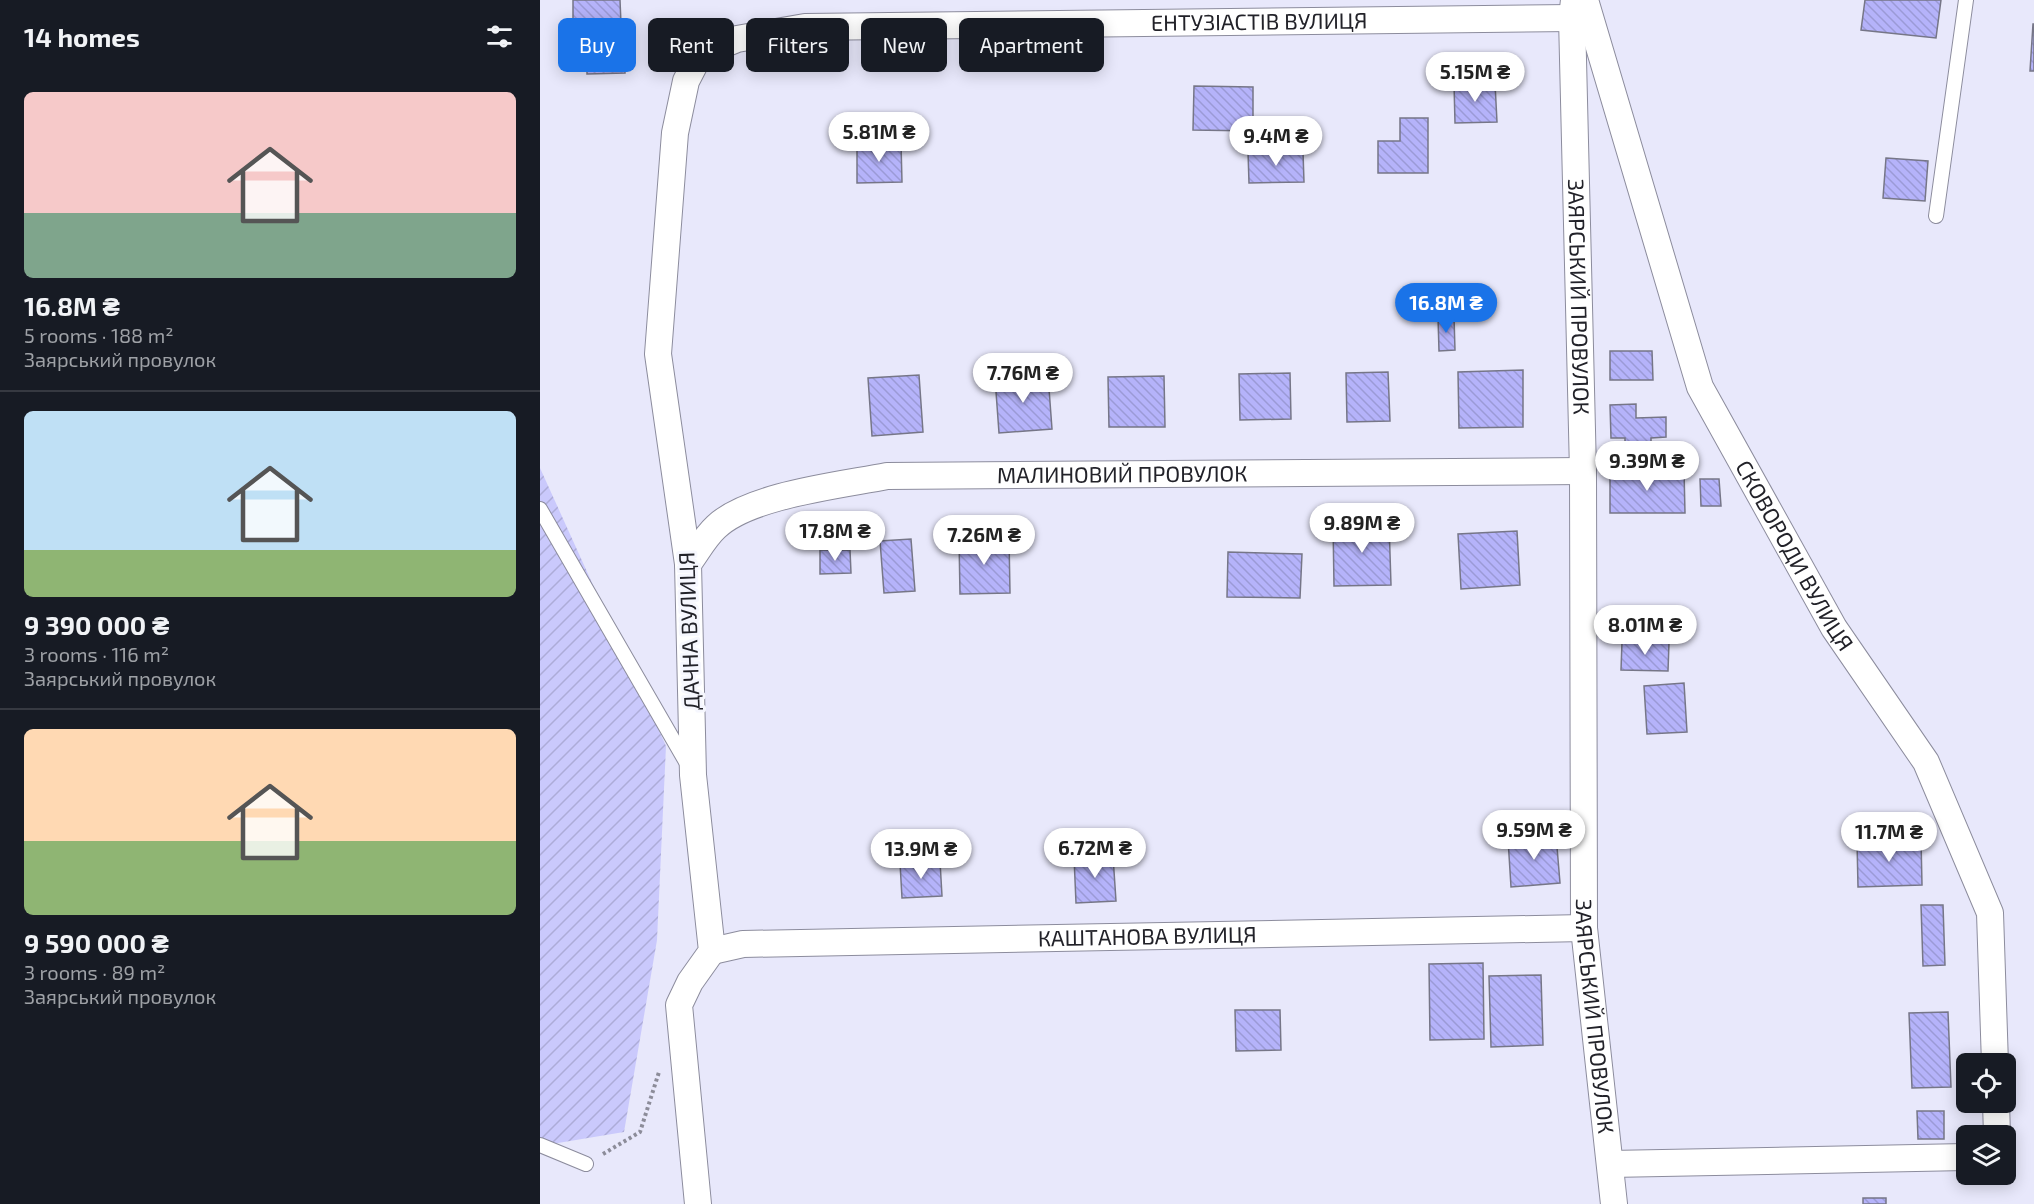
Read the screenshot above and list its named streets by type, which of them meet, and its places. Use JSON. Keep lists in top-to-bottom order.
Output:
{
  "streets": {
    "street": [
      "ЕНТУЗІАСТІВ ВУЛИЦЯ",
      "ЗАЯРСЬКИЙ ПРОВУЛОК",
      "МАЛИНОВИЙ ПРОВУЛОК",
      "СКОВОРОДИ ВУЛИЦЯ",
      "ДАЧНА ВУЛИЦЯ",
      "КАШТАНОВА ВУЛИЦЯ"
    ]
  },
  "crossings": [
    ["ЕНТУЗІАСТІВ ВУЛИЦЯ", "ЗАЯРСЬКИЙ ПРОВУЛОК"],
    ["ЕНТУЗІАСТІВ ВУЛИЦЯ", "СКОВОРОДИ ВУЛИЦЯ"],
    ["ЗАЯРСЬКИЙ ПРОВУЛОК", "МАЛИНОВИЙ ПРОВУЛОК"],
    ["ЗАЯРСЬКИЙ ПРОВУЛОК", "СКОВОРОДИ ВУЛИЦЯ"],
    ["ЗАЯРСЬКИЙ ПРОВУЛОК", "КАШТАНОВА ВУЛИЦЯ"],
    ["МАЛИНОВИЙ ПРОВУЛОК", "ДАЧНА ВУЛИЦЯ"],
    ["ДАЧНА ВУЛИЦЯ", "КАШТАНОВА ВУЛИЦЯ"]
  ],
  "page": {
    "heading": "14 homes",
    "chip": [
      "Buy",
      "Rent",
      "Filters",
      "New",
      "Apartment"
    ],
    "price": [
      "5.15M ₴",
      "5.81M ₴",
      "9.4M ₴",
      "16.8M ₴",
      "7.76M ₴",
      "9.39M ₴",
      "9.89M ₴",
      "17.8M ₴",
      "7.26M ₴",
      "8.01M ₴",
      "9.59M ₴",
      "11.7M ₴",
      "6.72M ₴",
      "13.9M ₴"
    ],
    "list": [
      {
        "name": "16.8M ₴",
        "note": "5 rooms · 188 m² · Заярський провулок"
      },
      {
        "name": "9 390 000 ₴",
        "note": "3 rooms · 116 m² · Заярський провулок"
      },
      {
        "name": "9 590 000 ₴",
        "note": "3 rooms · 89 m² · Заярський провулок"
      }
    ]
  }
}
